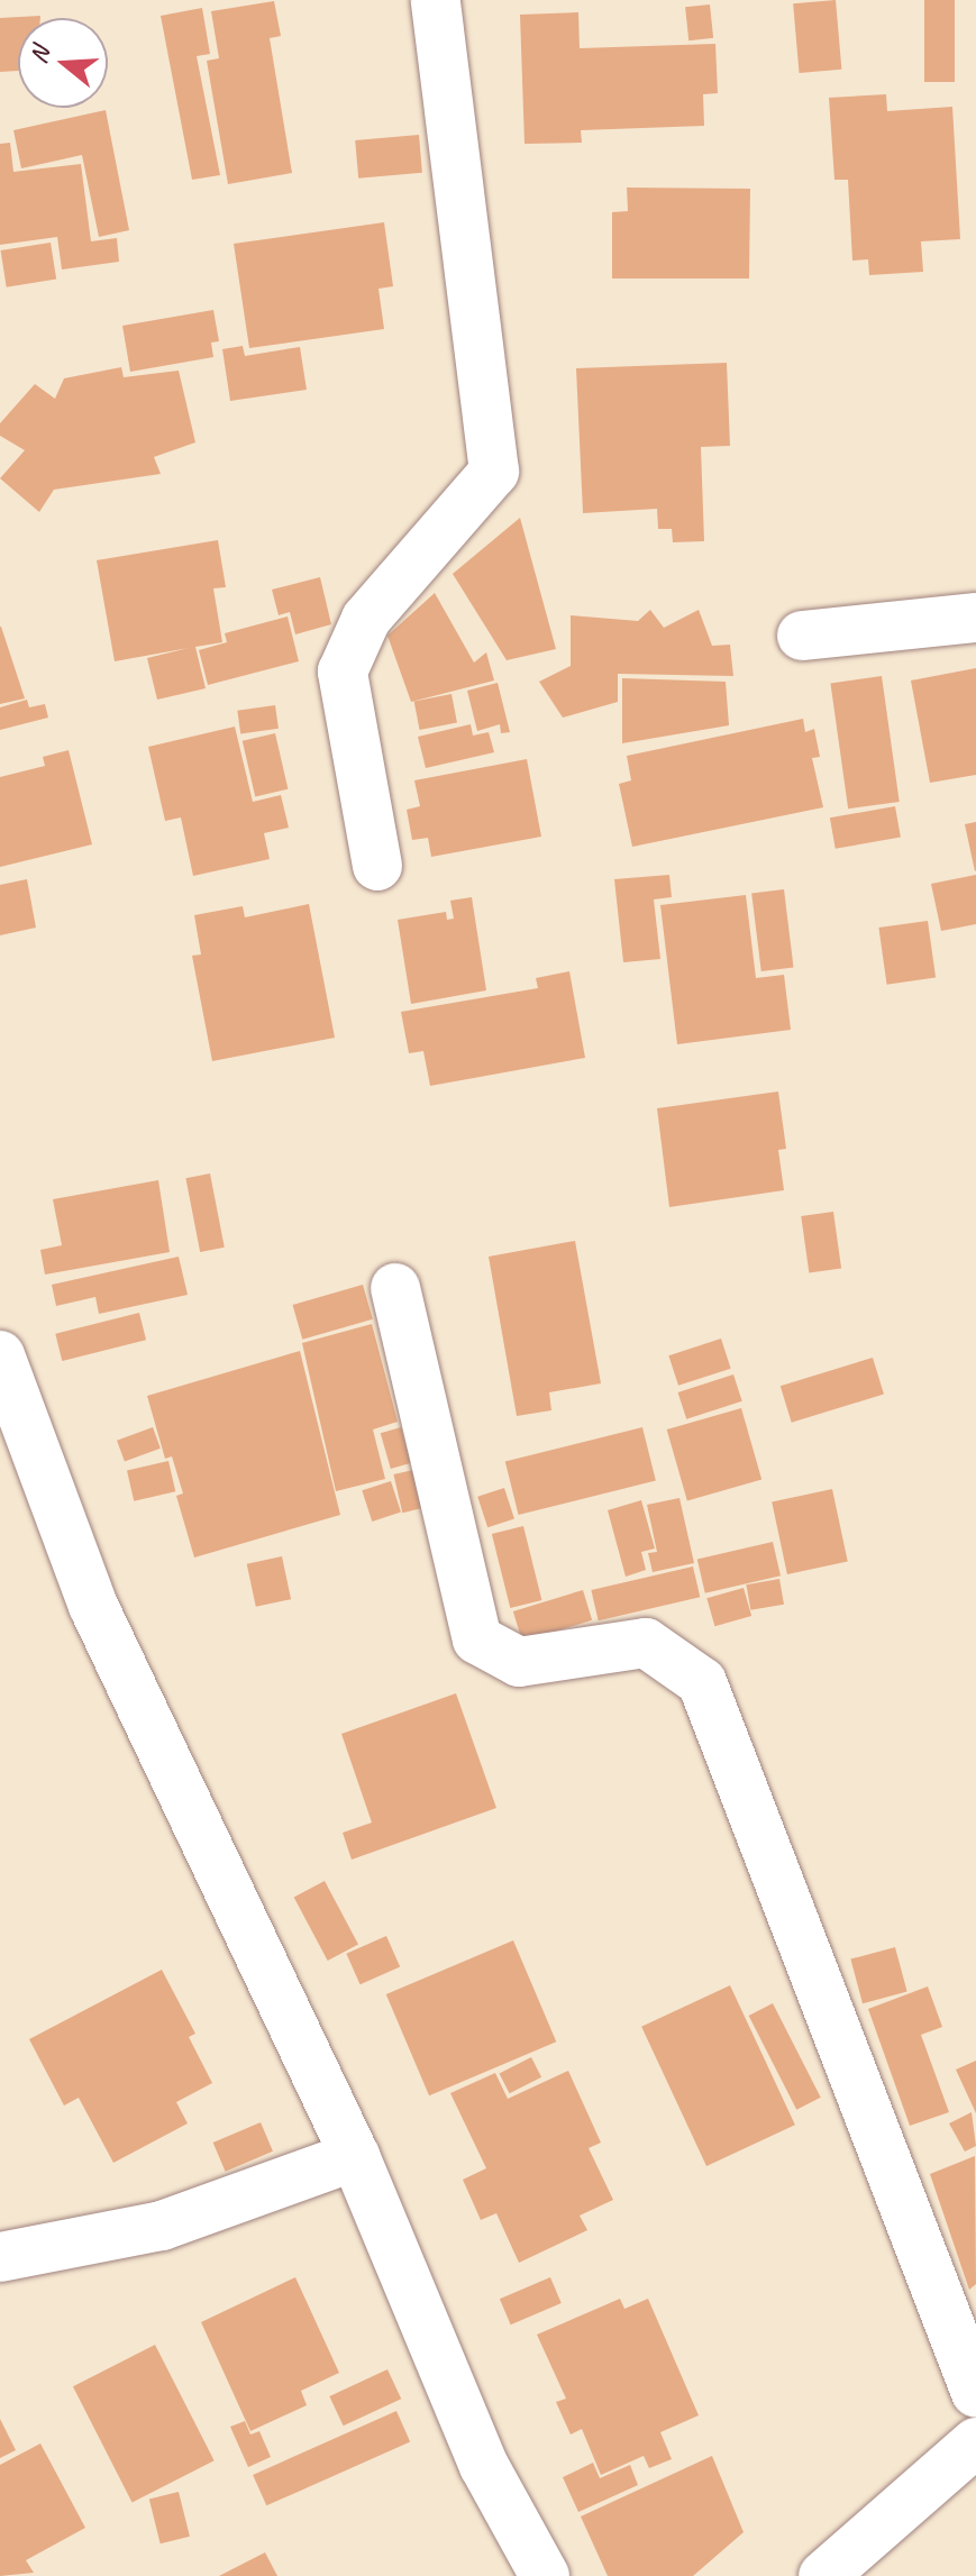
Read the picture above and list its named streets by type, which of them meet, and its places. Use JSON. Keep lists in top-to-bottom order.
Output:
{
  "north": "left"
}
